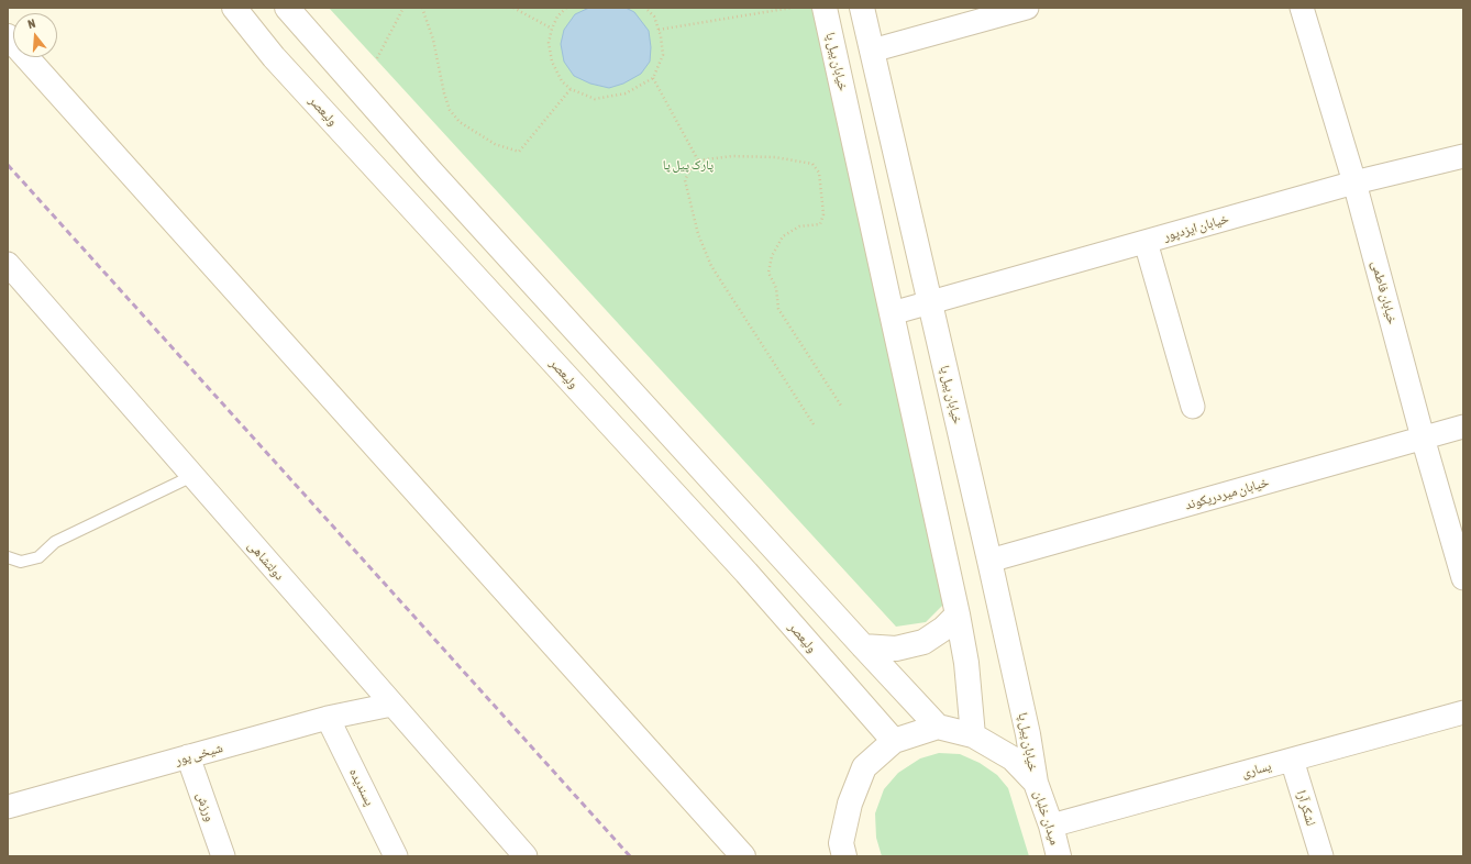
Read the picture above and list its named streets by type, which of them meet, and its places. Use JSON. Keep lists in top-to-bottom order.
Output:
{
  "streets": {
    "street": [
      "خیابان پیل پا",
      "ولیعصر",
      "خیابان ایزدپور",
      "خیابان فاطمی",
      "خیابان میردریکوند",
      "دولتشاهی",
      "شیخی پور",
      "یساری",
      "پسندیده",
      "ورزش",
      "لشکر آرا",
      "میدان خلبان"
    ]
  },
  "crossings": [
    ["خیابان پیل پا", "خیابان ایزدپور"],
    ["خیابان پیل پا", "خیابان میردریکوند"],
    ["خیابان پیل پا", "میدان خلبان"],
    ["خیابان ایزدپور", "خیابان فاطمی"],
    ["خیابان فاطمی", "خیابان میردریکوند"],
    ["دولتشاهی", "شیخی پور"],
    ["شیخی پور", "پسندیده"],
    ["شیخی پور", "ورزش"],
    ["یساری", "لشکر آرا"],
    ["یساری", "میدان خلبان"]
  ],
  "parks": ["پارک پیل پا"],
  "north": "top"
}
